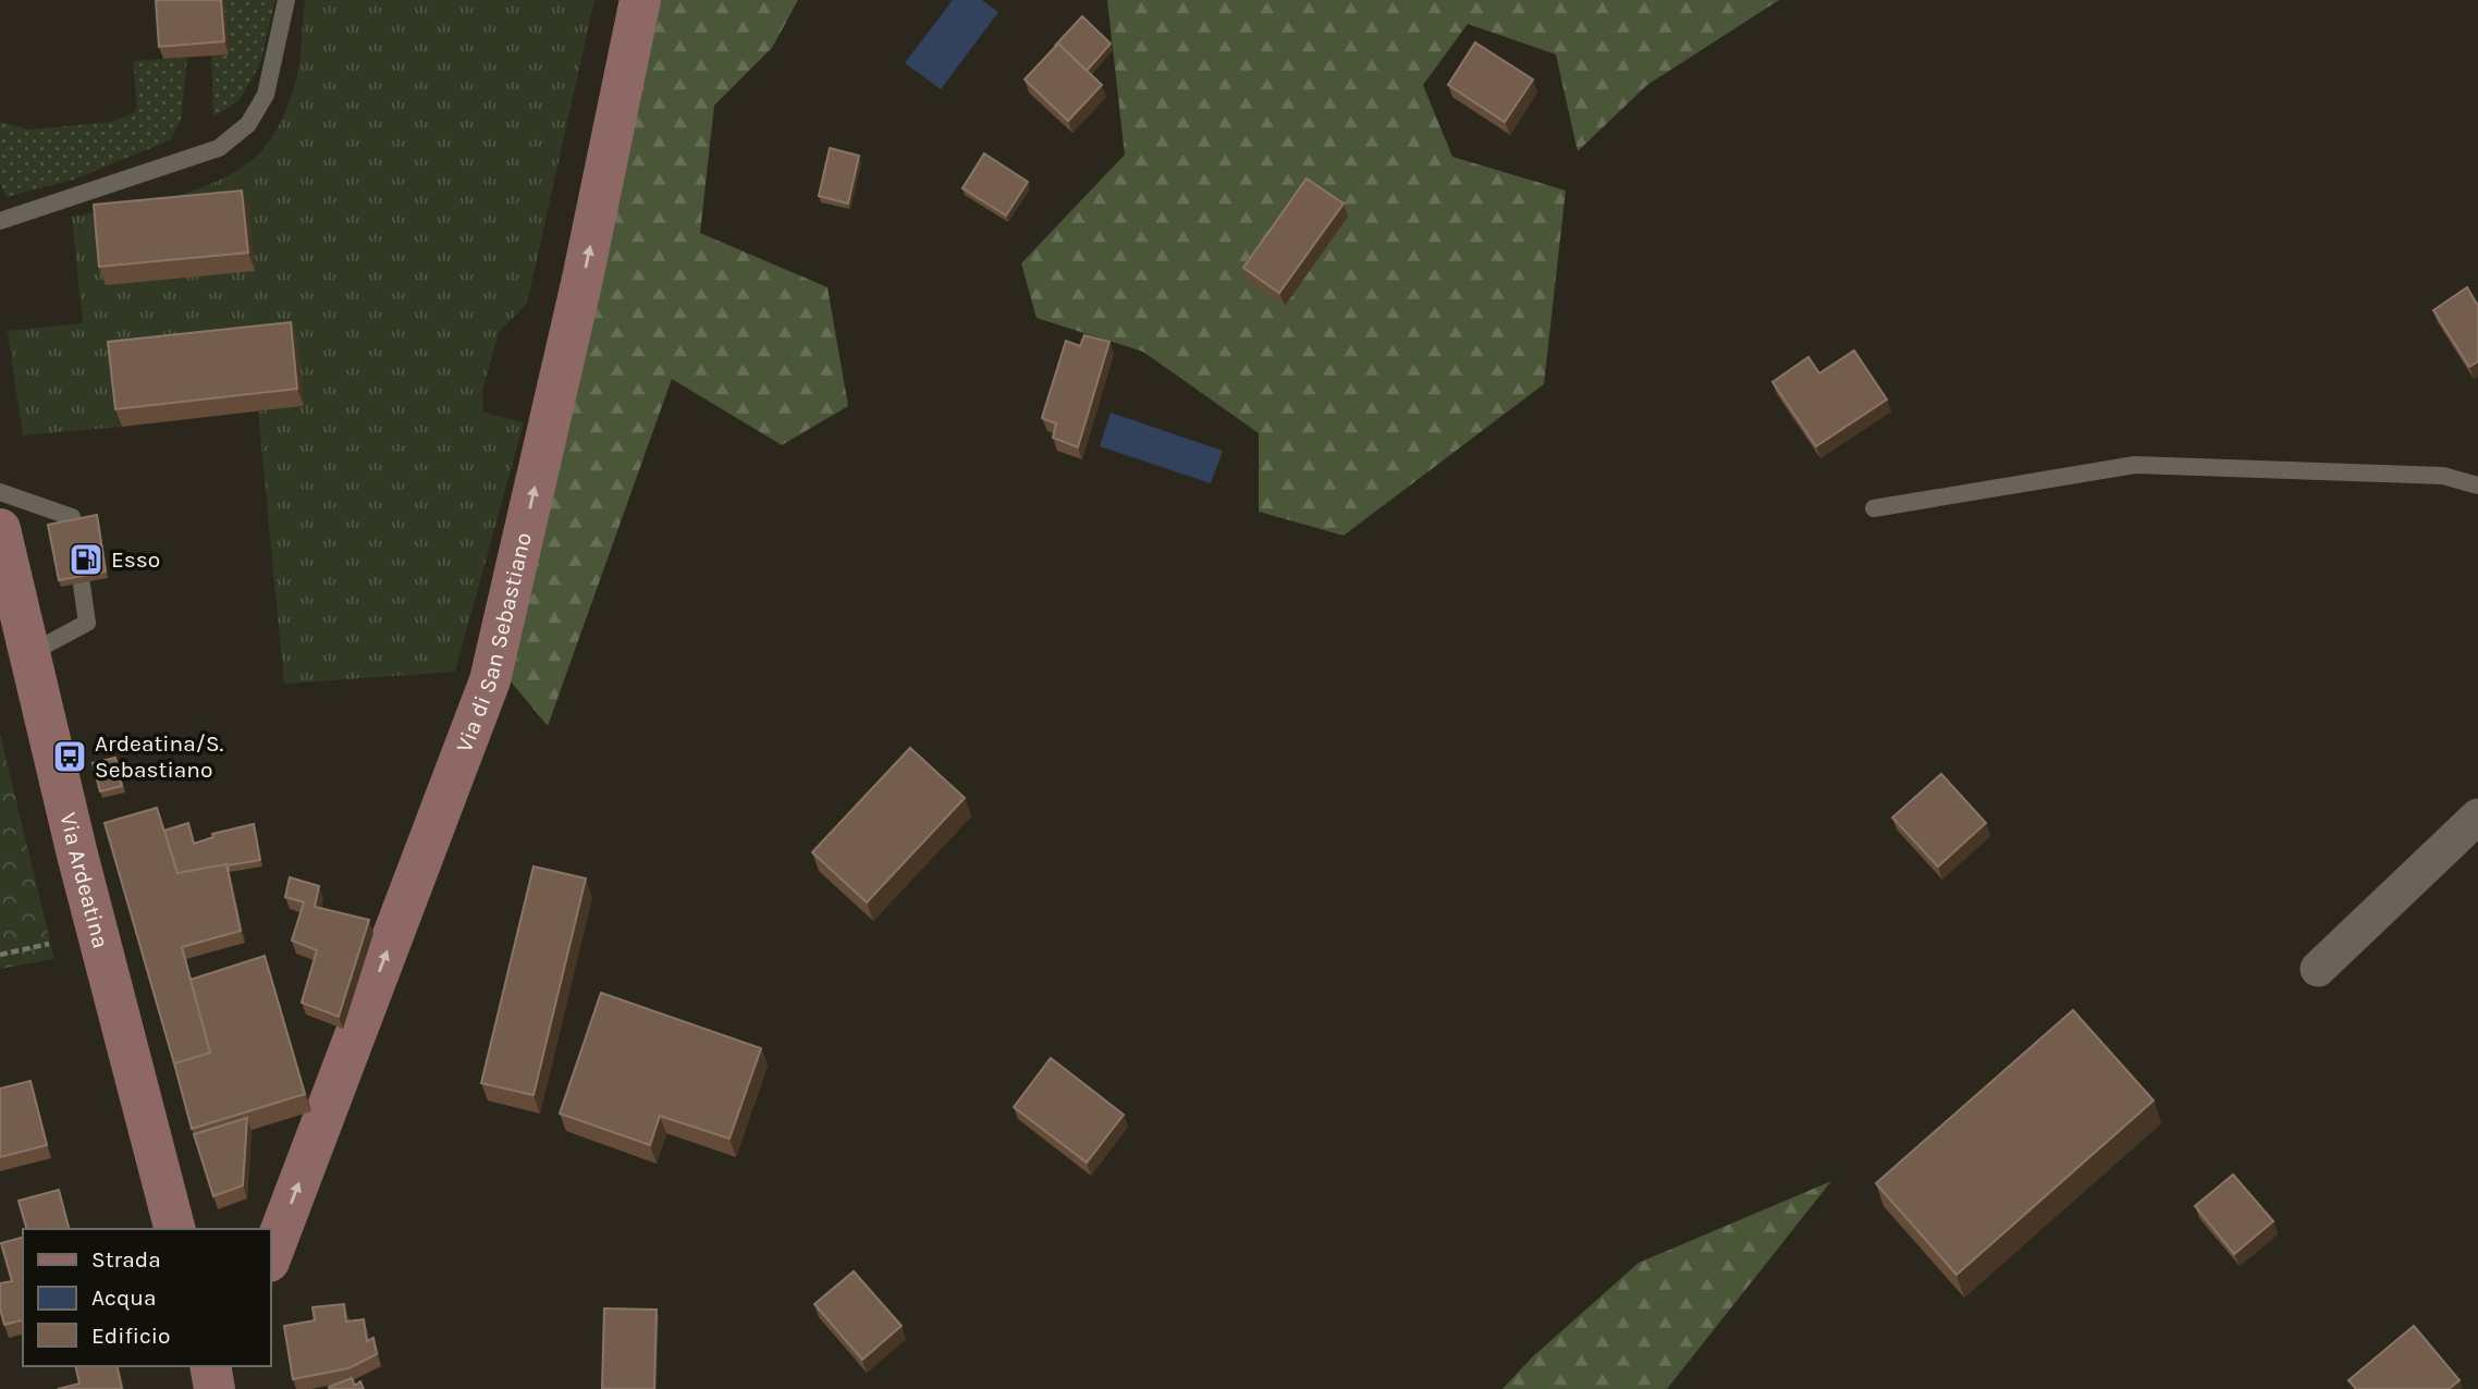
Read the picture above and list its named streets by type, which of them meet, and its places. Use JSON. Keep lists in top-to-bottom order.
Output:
{
  "streets": {
    "main road": ["Via di San Sebastiano", "Via Ardeatina"]
  },
  "one_way": ["Via di San Sebastiano"],
  "places": {
    "fuel station": ["Esso"],
    "bus stop": ["Ardeatina/S. Sebastiano"]
  },
  "legend": ["Strada", "Acqua", "Edificio"]
}
